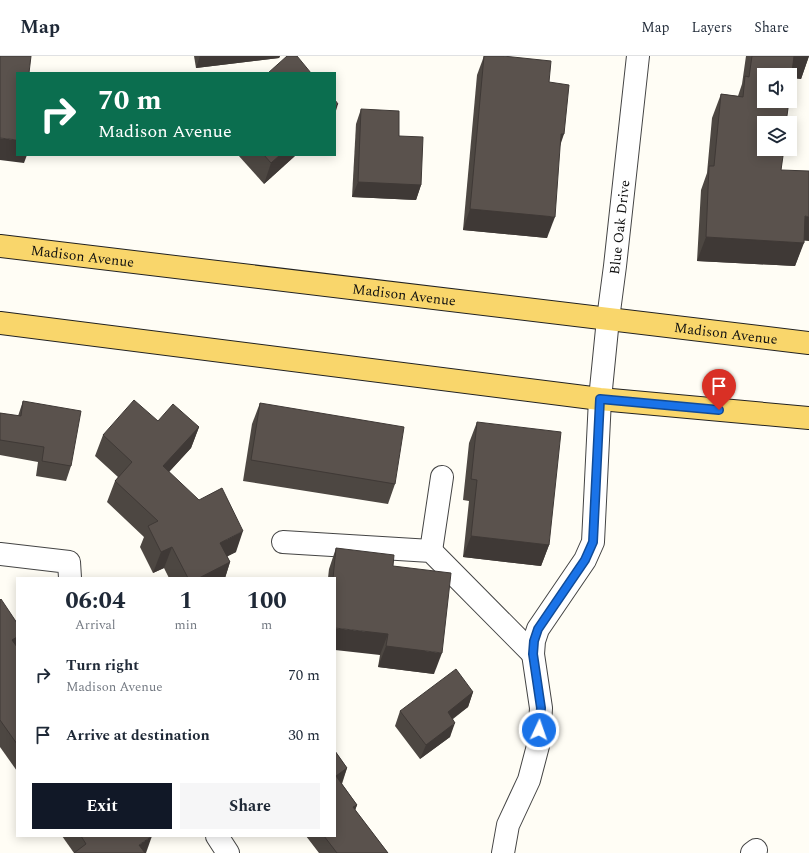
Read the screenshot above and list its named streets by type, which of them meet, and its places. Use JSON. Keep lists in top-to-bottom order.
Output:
{
  "streets": {
    "main road": ["Madison Avenue"],
    "street": ["Blue Oak Drive"]
  },
  "crossings": [
    ["Blue Oak Drive", "Madison Avenue"]
  ],
  "page": {
    "header": "Map",
    "nav": ["Map", "Layers", "Share"],
    "turn": ["70 m", "Madison Avenue"],
    "eta": [
      "06:04",
      "Arrival",
      "1",
      "min",
      "100",
      "m"
    ],
    "list": [
      {
        "name": "Turn right",
        "note": "Madison Avenue",
        "value": "70 m"
      },
      {
        "name": "Arrive at destination",
        "value": "30 m"
      }
    ],
    "buttons": ["Exit", "Share"]
  }
}
